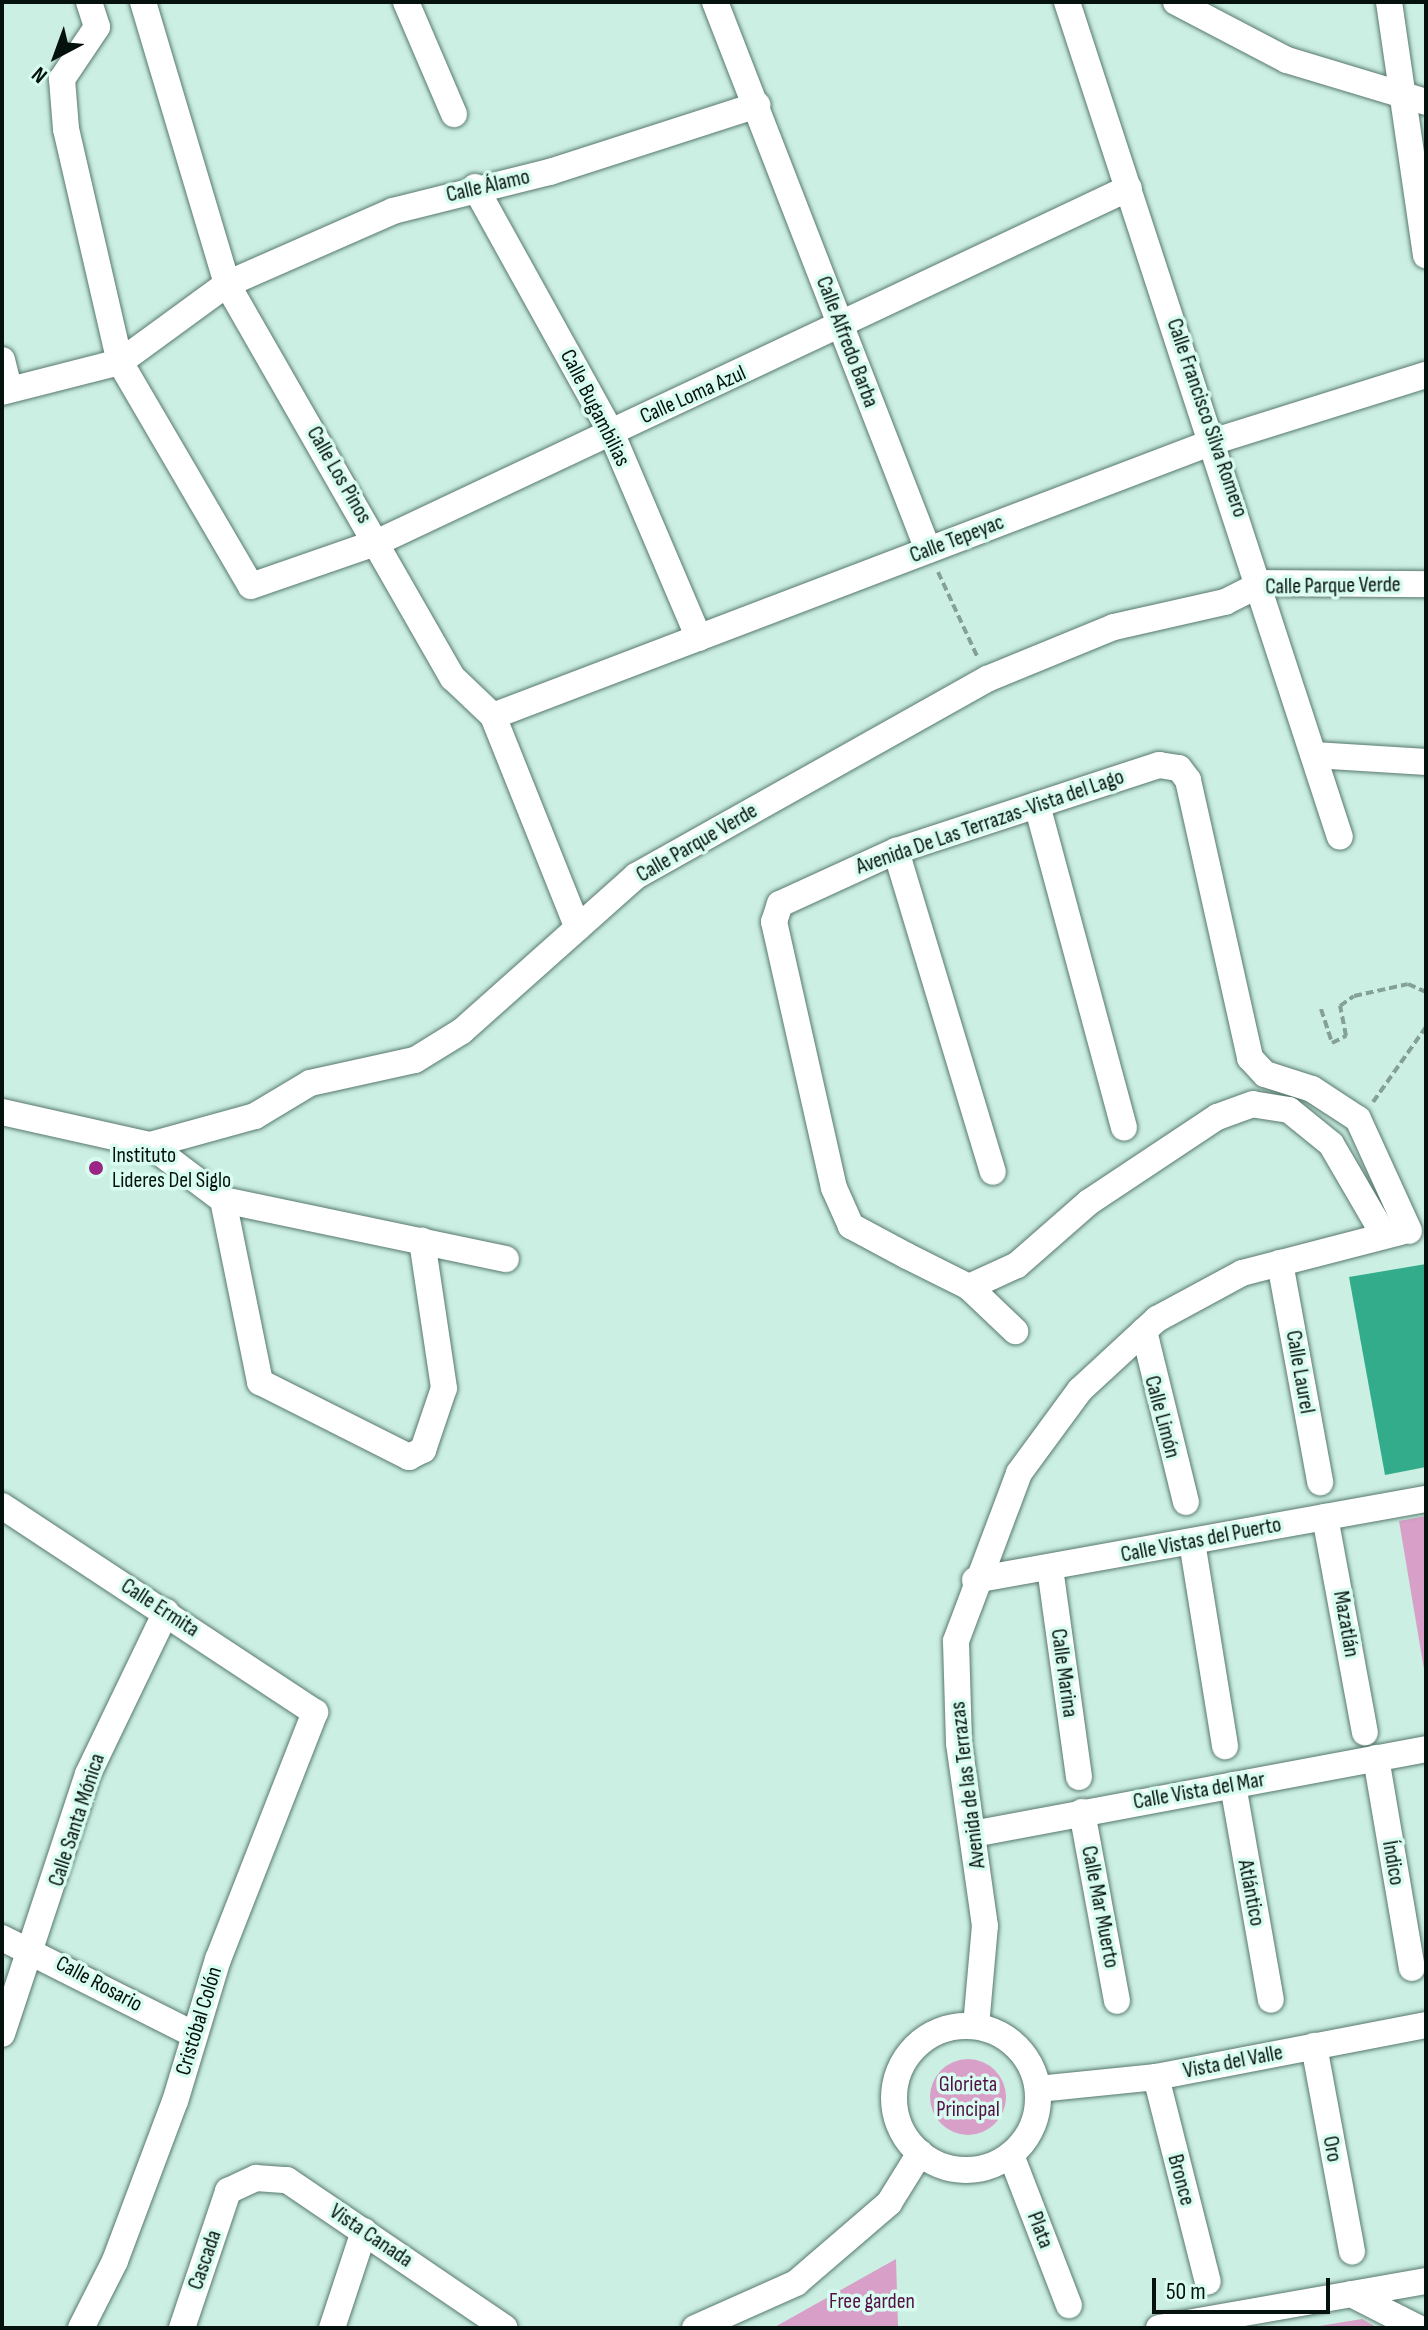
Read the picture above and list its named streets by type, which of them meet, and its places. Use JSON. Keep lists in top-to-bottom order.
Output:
{
  "streets": {
    "street": [
      "Calle Álamo",
      "Calle Alfredo Barba",
      "Calle Loma Azul",
      "Calle Bugambilias",
      "Calle Francisco Silva Romero",
      "Calle Los Pinos",
      "Calle Tepeyac",
      "Calle Parque Verde",
      "Avenida De Las Terrazas-Vista del Lago",
      "Calle Laurel",
      "Calle Limón",
      "Calle Vistas del Puerto",
      "Calle Ermita",
      "Mazatlán",
      "Calle Marina",
      "Avenida de las Terrazas",
      "Calle Vista del Mar",
      "Calle Santa Mónica",
      "Índico",
      "Atlántico",
      "Calle Mar Muerto",
      "Calle Rosario",
      "Cristóbal Colón",
      "Vista del Valle",
      "Oro",
      "Bronce",
      "Plata",
      "Vista Canada",
      "Cascada"
    ]
  },
  "crossings": [
    ["Calle Álamo", "Calle Alfredo Barba"],
    ["Calle Álamo", "Calle Loma Azul"],
    ["Calle Álamo", "Calle Bugambilias"],
    ["Calle Álamo", "Calle Los Pinos"],
    ["Calle Alfredo Barba", "Calle Loma Azul"],
    ["Calle Alfredo Barba", "Calle Tepeyac"],
    ["Calle Loma Azul", "Calle Bugambilias"],
    ["Calle Loma Azul", "Calle Francisco Silva Romero"],
    ["Calle Loma Azul", "Calle Los Pinos"],
    ["Calle Bugambilias", "Calle Tepeyac"],
    ["Calle Francisco Silva Romero", "Calle Tepeyac"],
    ["Calle Francisco Silva Romero", "Calle Parque Verde"],
    ["Calle Los Pinos", "Calle Tepeyac"],
    ["Calle Los Pinos", "Calle Parque Verde"],
    ["Calle Laurel", "Avenida de las Terrazas"],
    ["Calle Limón", "Avenida de las Terrazas"],
    ["Calle Vistas del Puerto", "Mazatlán"],
    ["Calle Vistas del Puerto", "Calle Marina"],
    ["Calle Vistas del Puerto", "Avenida de las Terrazas"],
    ["Calle Ermita", "Calle Santa Mónica"],
    ["Calle Ermita", "Cristóbal Colón"],
    ["Avenida de las Terrazas", "Calle Vista del Mar"],
    ["Avenida de las Terrazas", "Vista del Valle"],
    ["Avenida de las Terrazas", "Plata"],
    ["Calle Vista del Mar", "Índico"],
    ["Calle Vista del Mar", "Atlántico"],
    ["Calle Vista del Mar", "Calle Mar Muerto"],
    ["Calle Santa Mónica", "Calle Rosario"],
    ["Calle Rosario", "Cristóbal Colón"],
    ["Vista del Valle", "Oro"],
    ["Vista del Valle", "Bronce"],
    ["Vista del Valle", "Plata"],
    ["Vista Canada", "Cascada"]
  ],
  "parks": ["Glorieta Principal", "Free garden"],
  "places": ["Instituto Lideres Del Siglo"],
  "scale_bar": "50 m",
  "north": "bottom left"
}
